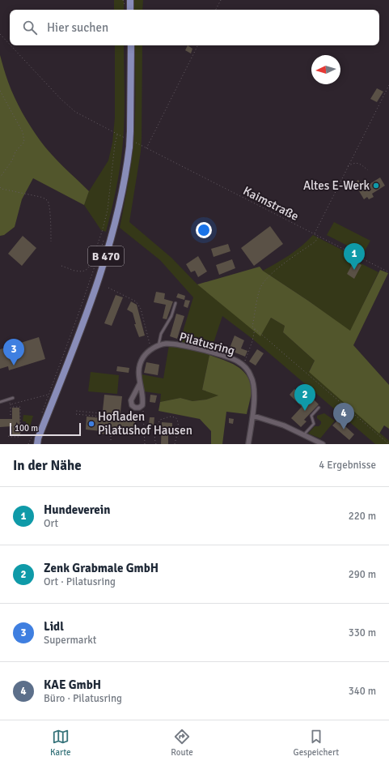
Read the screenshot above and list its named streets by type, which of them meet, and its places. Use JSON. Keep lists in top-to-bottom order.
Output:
{
  "streets": {
    "main road": ["B 470"],
    "street": ["Pilatusring"],
    "path": ["Kaimstraße"]
  },
  "crossings": [
    ["Kaimstraße", "B 470"]
  ],
  "places": ["Altes E-Werk", "Hofladen Pilatushof Hausen"],
  "scale_bar": "100 m",
  "north": "left",
  "page": {
    "search": "Hier suchen",
    "pins": [
      "1",
      "3",
      "2",
      "4"
    ],
    "scale": "100 m",
    "heading": ["In der Nähe", "4 Ergebnisse"],
    "list": [
      {
        "mark": "1",
        "name": "Hundeverein",
        "note": "Ort",
        "value": "220 m"
      },
      {
        "mark": "2",
        "name": "Zenk Grabmale GmbH",
        "note": "Ort · Pilatusring",
        "value": "290 m"
      },
      {
        "mark": "3",
        "name": "Lidl",
        "note": "Supermarkt",
        "value": "330 m"
      },
      {
        "mark": "4",
        "name": "KAE GmbH",
        "note": "Büro · Pilatusring",
        "value": "340 m"
      }
    ],
    "nav": ["Karte", "Route", "Gespeichert"]
  }
}
